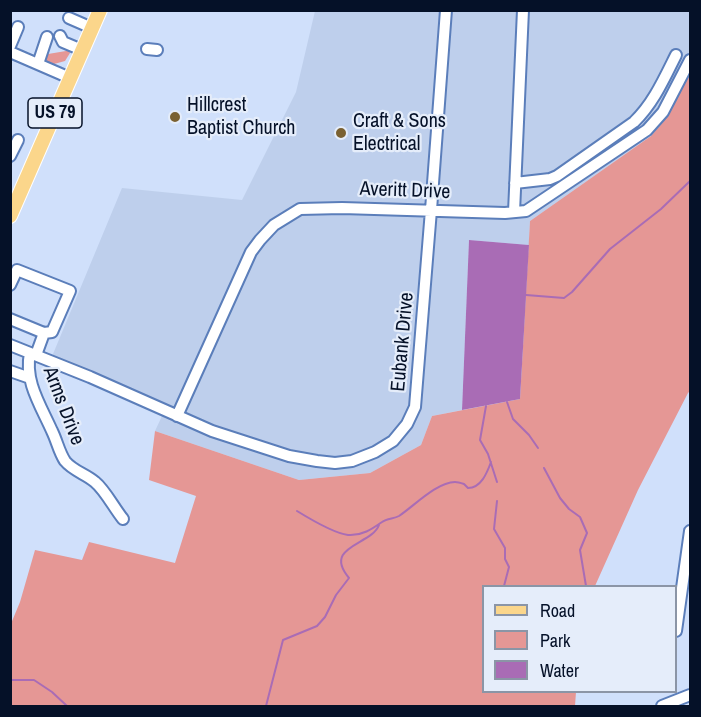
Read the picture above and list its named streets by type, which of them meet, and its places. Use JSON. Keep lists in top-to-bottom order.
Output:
{
  "streets": {
    "main road": ["US 79"],
    "street": ["Averitt Drive", "Eubank Drive", "Arms Drive"]
  },
  "crossings": [
    ["Averitt Drive", "Eubank Drive"],
    ["Eubank Drive", "Arms Drive"]
  ],
  "places": ["Hillcrest Baptist Church", "Craft & Sons Electrical"],
  "legend": ["Road", "Park", "Water"]
}
